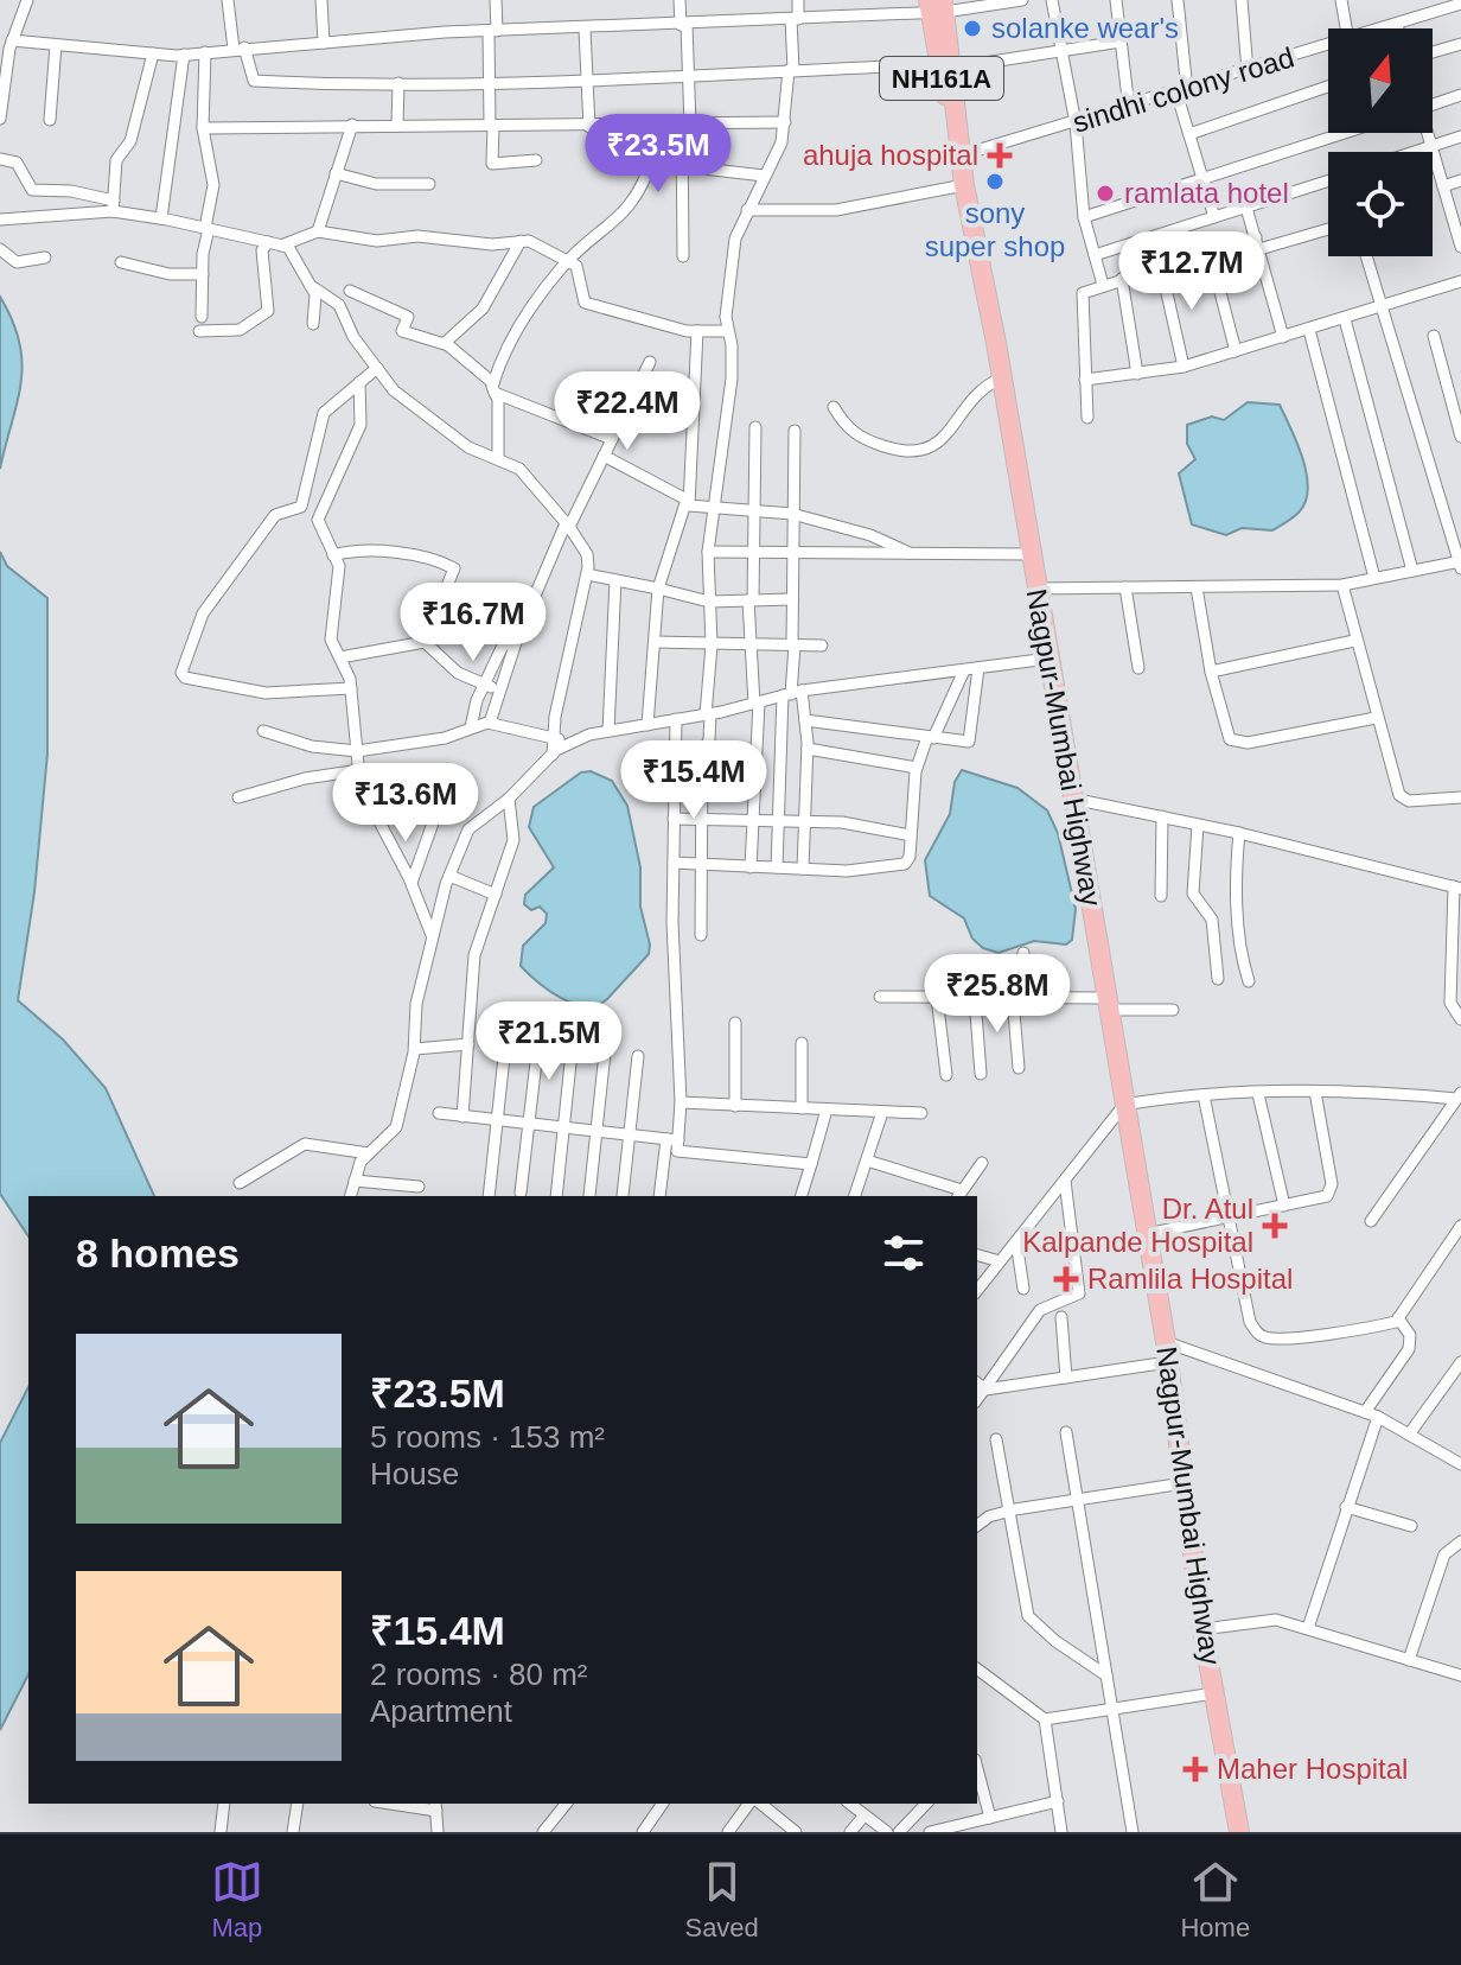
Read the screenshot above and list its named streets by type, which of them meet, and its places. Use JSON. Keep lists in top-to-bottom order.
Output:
{
  "streets": {
    "highway": ["NH161A", "Nagpur-Mumbai Highway"],
    "street": ["sindhi colony road"]
  },
  "crossings": [
    ["NH161A", "sindhi colony road"],
    ["NH161A", "Nagpur-Mumbai Highway"],
    ["sindhi colony road", "Nagpur-Mumbai Highway"]
  ],
  "places": {
    "other": ["solanke wear's", "sony super shop", "ramlata hotel"],
    "health": [
      "ahuja hospital",
      "Dr. Atul Kalpande Hospital",
      "Ramlila Hospital",
      "Maher Hospital"
    ]
  },
  "north": "top",
  "page": {
    "price": [
      "₹23.5M",
      "₹12.7M",
      "₹22.4M",
      "₹16.7M",
      "₹15.4M",
      "₹13.6M",
      "₹25.8M",
      "₹21.5M"
    ],
    "heading": "8 homes",
    "list": [
      {
        "name": "₹23.5M",
        "note": "5 rooms · 153 m² · House"
      },
      {
        "name": "₹15.4M",
        "note": "2 rooms · 80 m² · Apartment"
      }
    ],
    "tabs": ["Map", "Saved", "Home"]
  }
}
